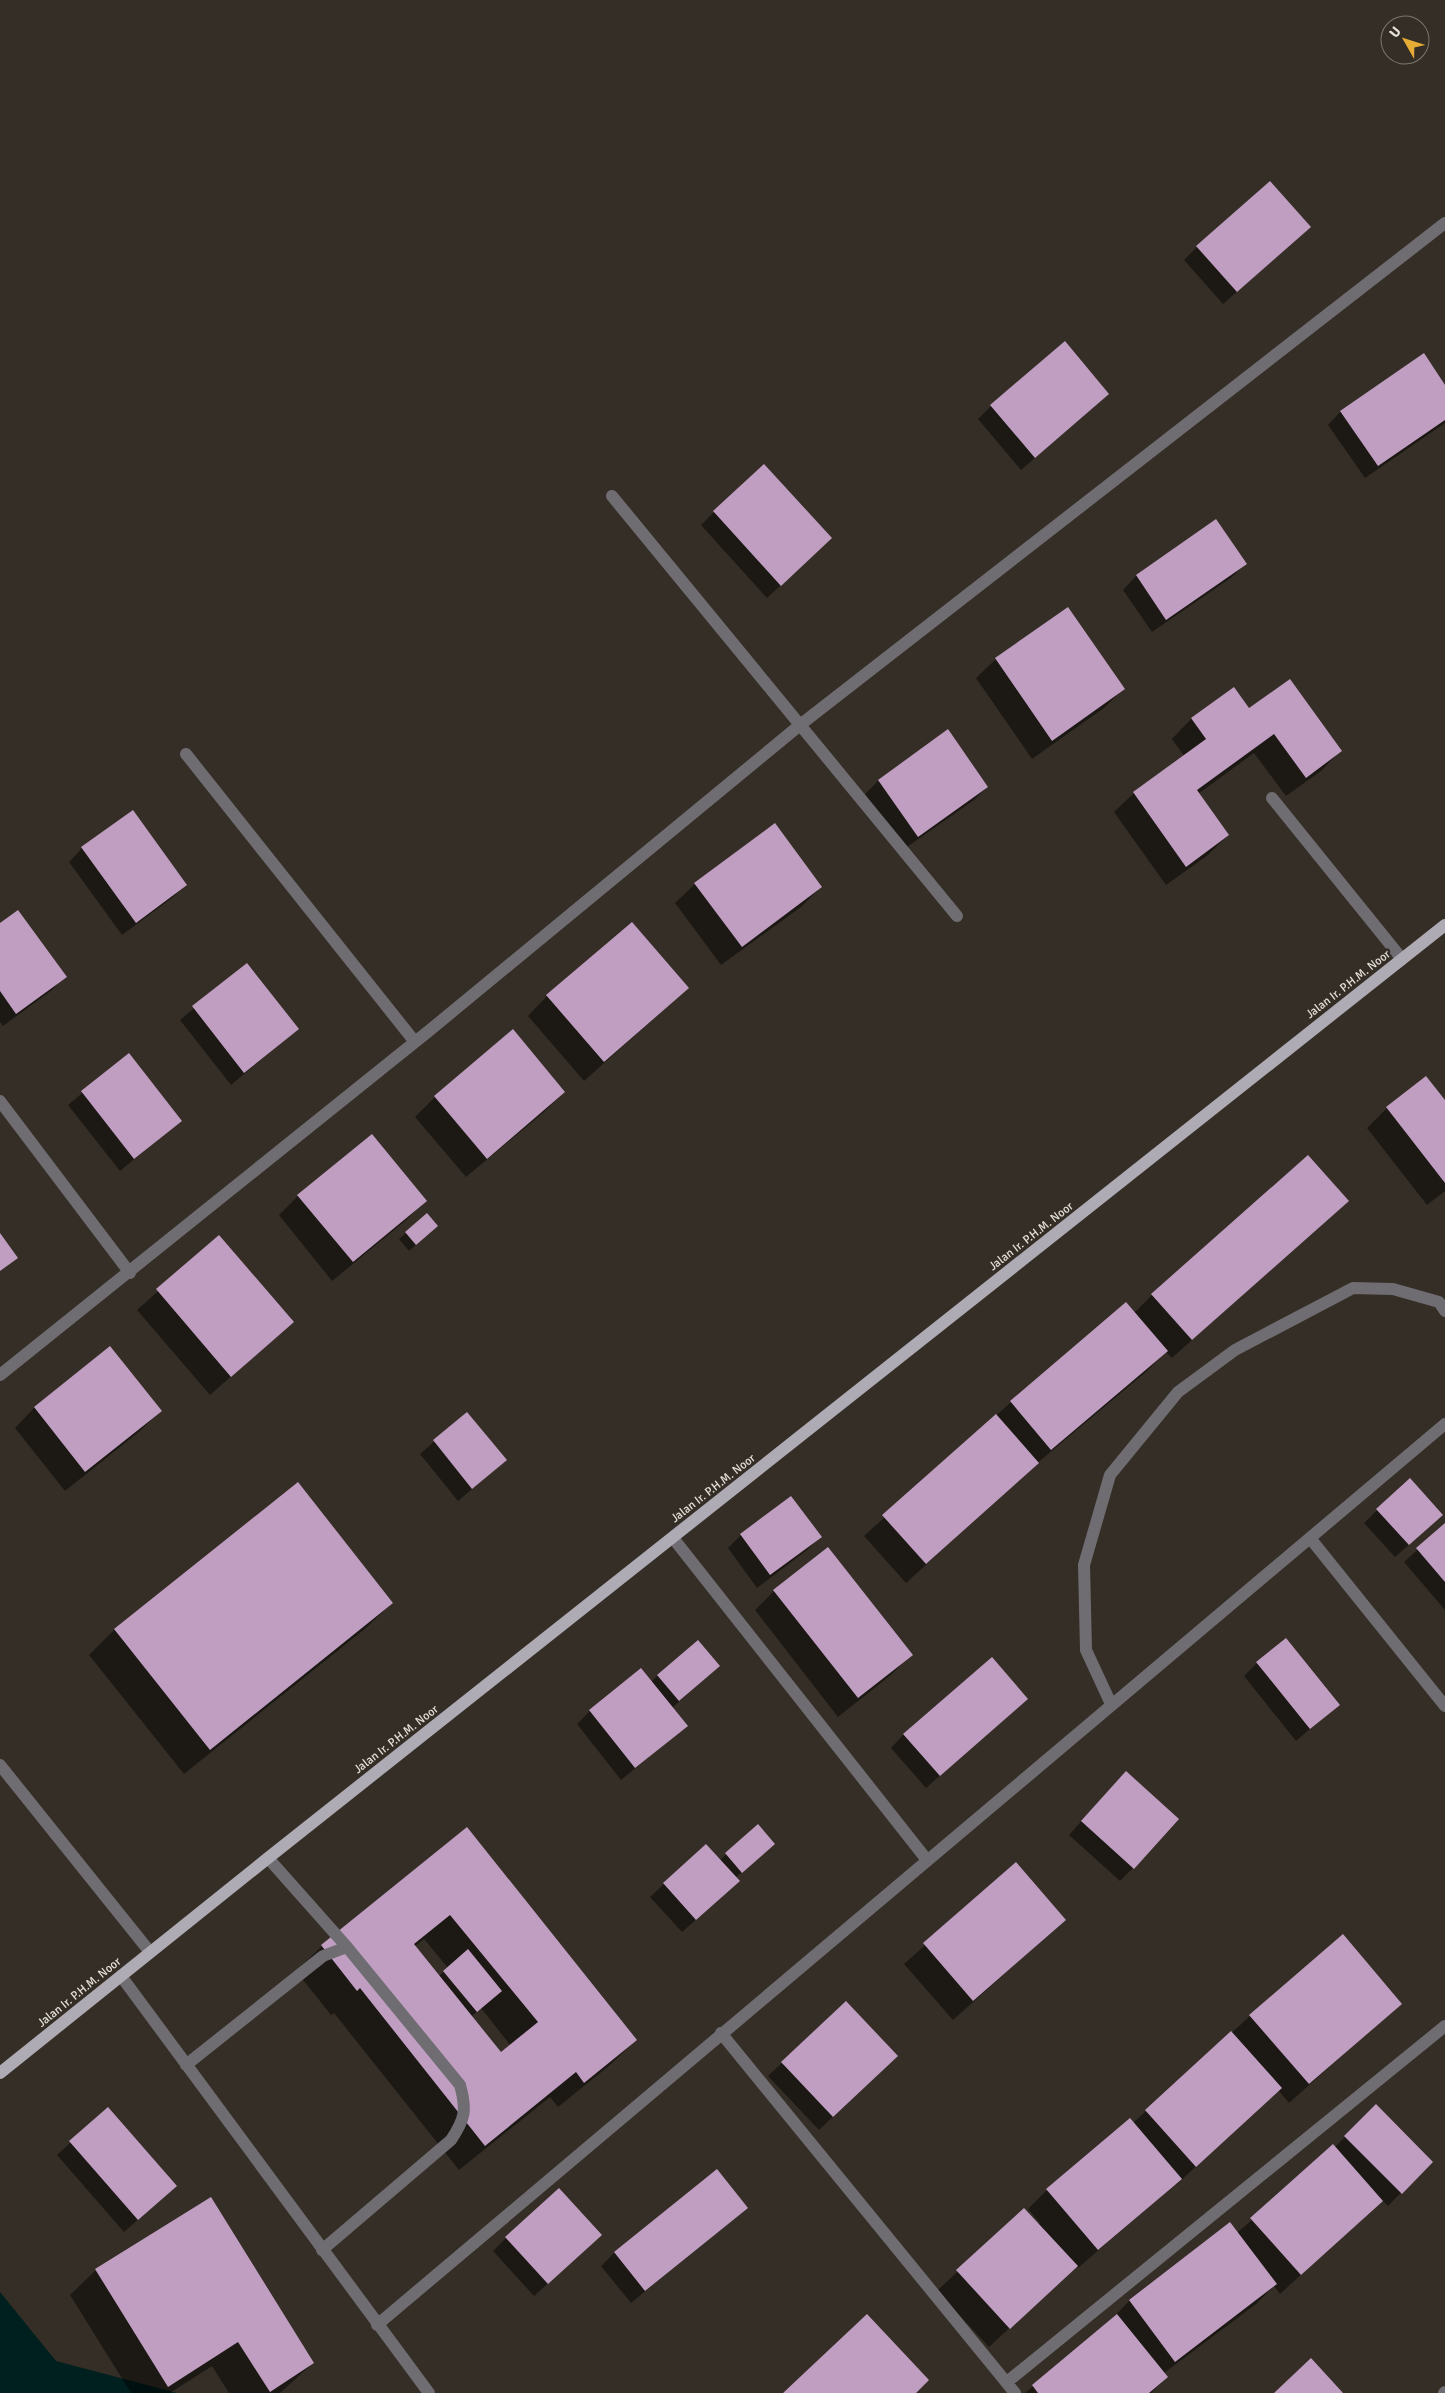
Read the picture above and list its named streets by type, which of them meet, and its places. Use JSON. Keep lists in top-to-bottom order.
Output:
{
  "streets": {
    "main road": ["Jalan Ir. P.H.M. Noor"]
  },
  "north": "top left"
}
